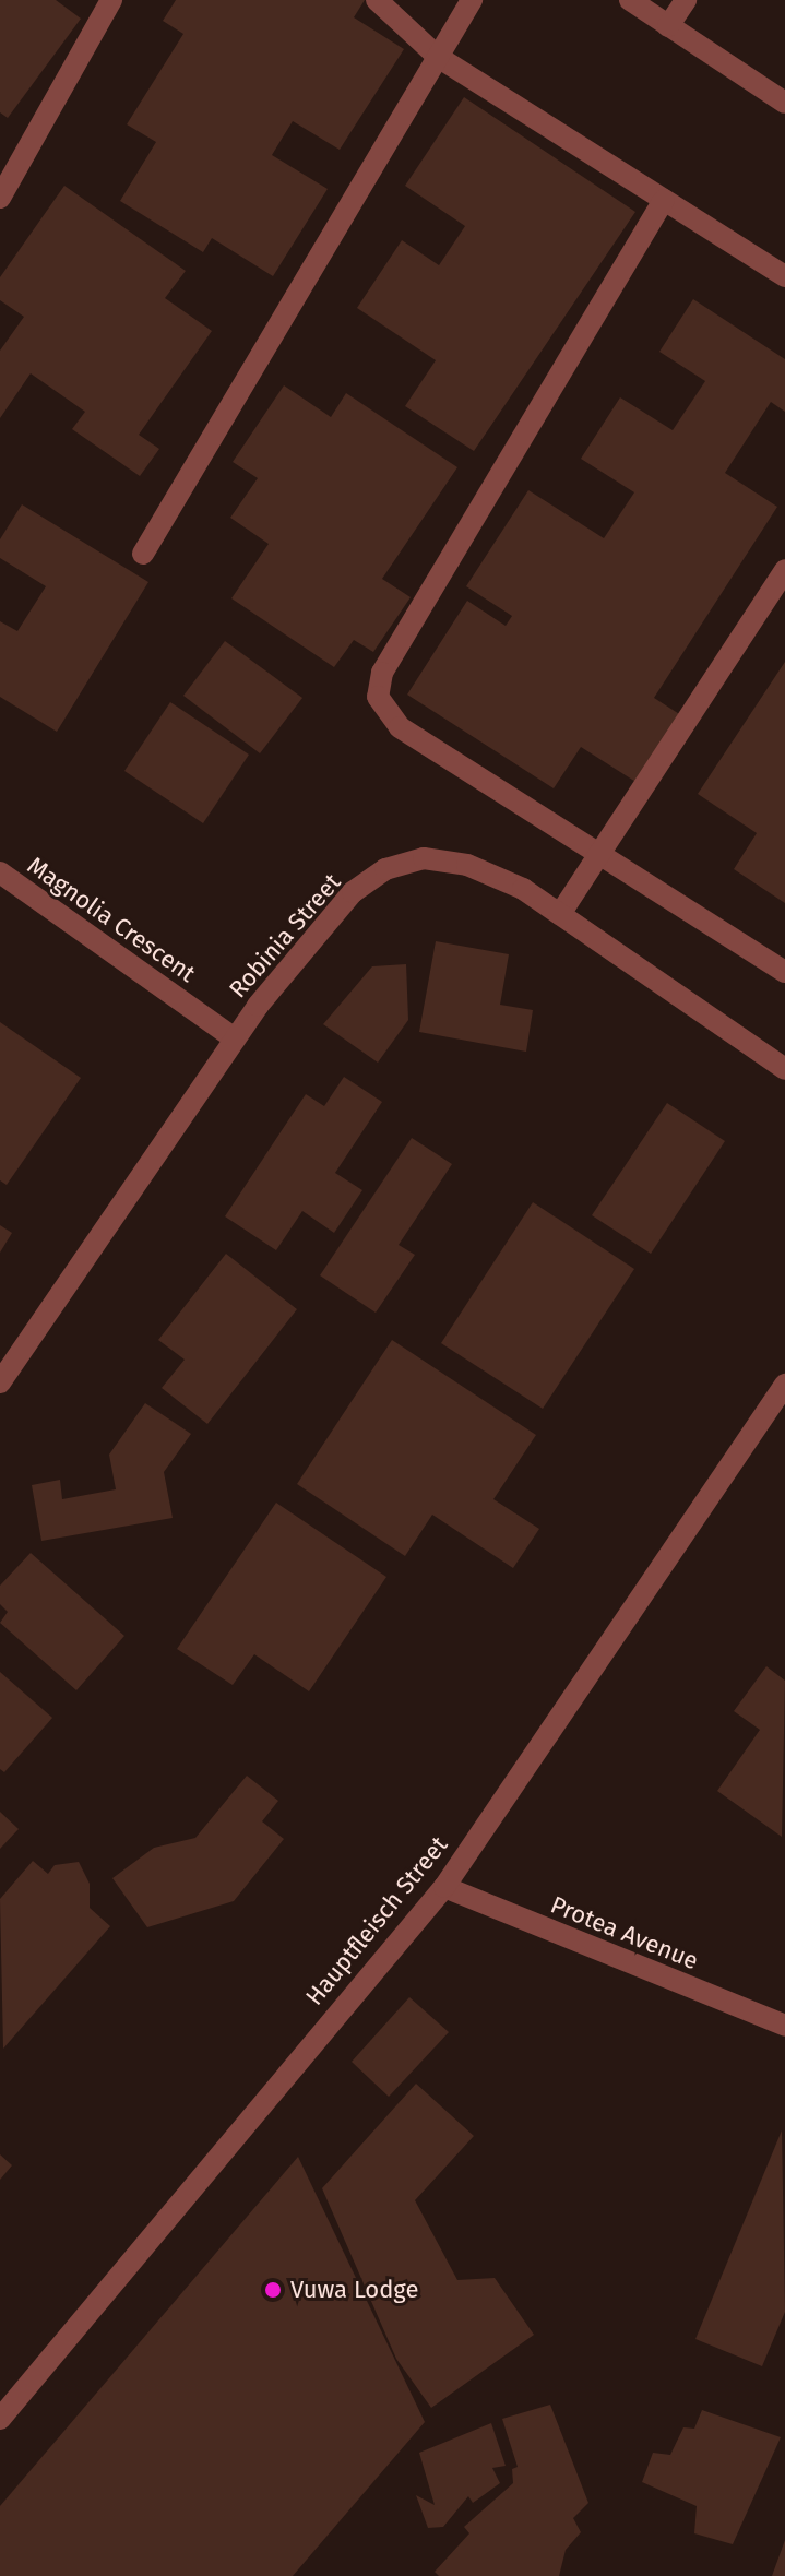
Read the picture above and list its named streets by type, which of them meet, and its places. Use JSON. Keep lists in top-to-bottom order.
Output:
{
  "streets": {
    "street": [
      "Magnolia Crescent",
      "Robinia Street",
      "Hauptfleisch Street",
      "Protea Avenue"
    ]
  },
  "crossings": [
    ["Magnolia Crescent", "Robinia Street"],
    ["Hauptfleisch Street", "Protea Avenue"]
  ],
  "places": ["Vuwa Lodge"]
}
